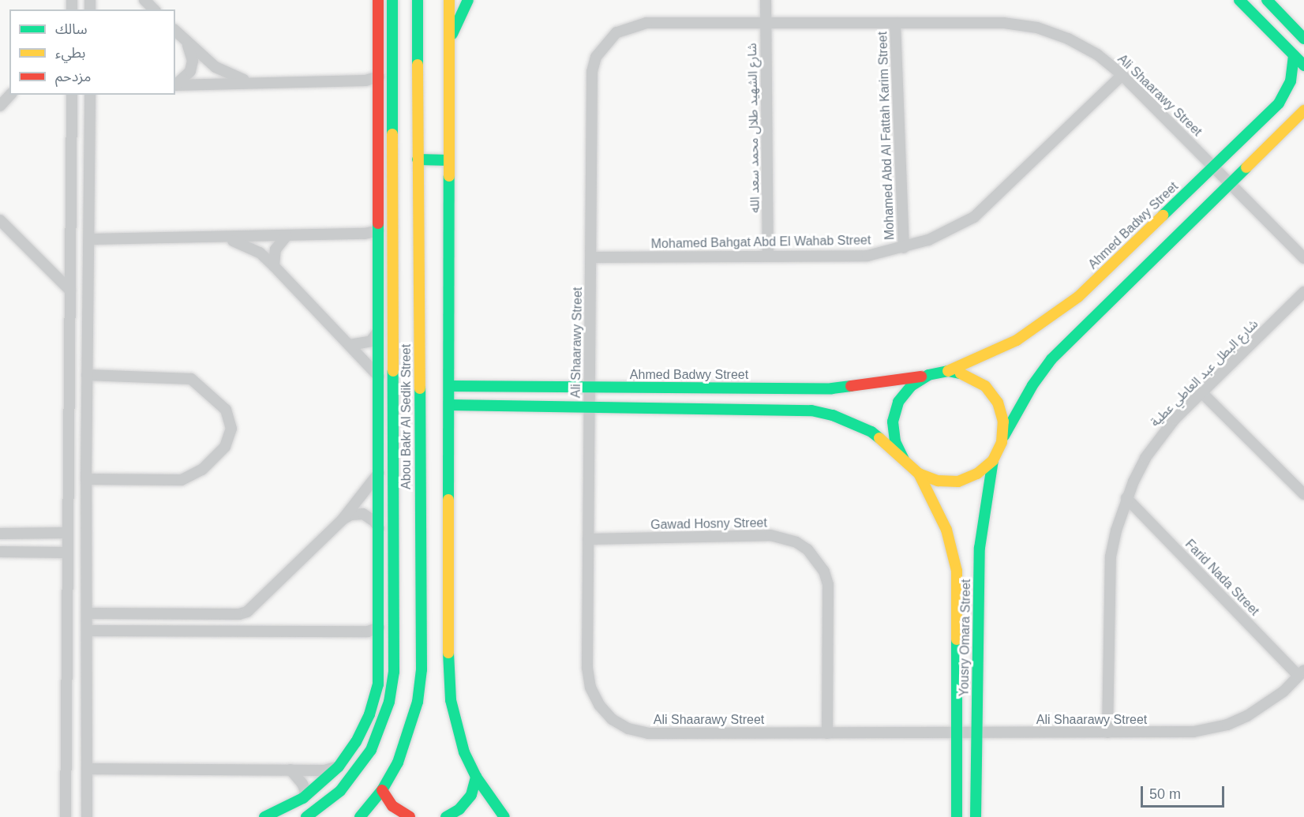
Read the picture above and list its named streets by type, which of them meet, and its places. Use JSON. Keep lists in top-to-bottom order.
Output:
{
  "streets": {
    "street": [
      "Ali Shaarawy Street",
      "شارع الشهيد طلال محمد سعد الله",
      "Mohamed Abd Al Fattah Karim Street",
      "Ahmed Badwy Street",
      "Mohamed Bahgat Abd El Wahab Street",
      "شارع البطل عبد العاطي عطية",
      "Abou Bakr Al Sedik Street",
      "Gawad Hosny Street",
      "Farid Nada Street",
      "Yousry Omara Street"
    ]
  },
  "crossings": [
    ["Ali Shaarawy Street", "شارع الشهيد طلال محمد سعد الله"],
    ["Ali Shaarawy Street", "Mohamed Abd Al Fattah Karim Street"],
    ["Ali Shaarawy Street", "Ahmed Badwy Street"],
    ["Ali Shaarawy Street", "Mohamed Bahgat Abd El Wahab Street"],
    ["Ali Shaarawy Street", "شارع البطل عبد العاطي عطية"],
    ["Ali Shaarawy Street", "Gawad Hosny Street"],
    ["Ali Shaarawy Street", "Farid Nada Street"],
    ["Ali Shaarawy Street", "Yousry Omara Street"],
    ["شارع الشهيد طلال محمد سعد الله", "Mohamed Bahgat Abd El Wahab Street"],
    ["Mohamed Abd Al Fattah Karim Street", "Mohamed Bahgat Abd El Wahab Street"],
    ["Ahmed Badwy Street", "Yousry Omara Street"],
    ["شارع البطل عبد العاطي عطية", "Farid Nada Street"]
  ],
  "legend": ["سالك", "بطيء", "مزدحم"],
  "scale_bar": "50 m"
}
